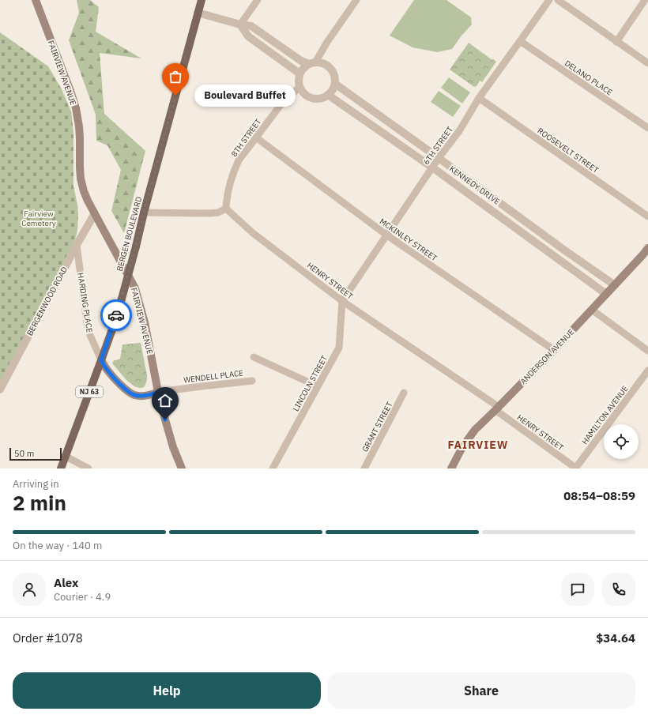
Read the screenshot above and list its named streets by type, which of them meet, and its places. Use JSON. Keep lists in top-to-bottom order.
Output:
{
  "streets": {
    "main road": [
      "FAIRVIEW AVENUE",
      "BERGEN BOULEVARD",
      "HARDING PLACE",
      "ANDERSON AVENUE",
      "NJ 63"
    ],
    "street": [
      "DELANO PLACE",
      "8TH STREET",
      "6TH STREET",
      "ROOSEVELT STREET",
      "KENNEDY DRIVE",
      "MCKINLEY STREET",
      "HENRY STREET",
      "BERGENWOOD ROAD",
      "WENDELL PLACE",
      "LINCOLN STREET",
      "HAMILTON AVENUE",
      "GRANT STREET"
    ]
  },
  "crossings": [
    ["FAIRVIEW AVENUE", "BERGENWOOD ROAD"],
    ["FAIRVIEW AVENUE", "HARDING PLACE"],
    ["FAIRVIEW AVENUE", "WENDELL PLACE"],
    ["DELANO PLACE", "6TH STREET"],
    ["8TH STREET", "KENNEDY DRIVE"],
    ["8TH STREET", "MCKINLEY STREET"],
    ["8TH STREET", "HENRY STREET"],
    ["6TH STREET", "ROOSEVELT STREET"],
    ["6TH STREET", "KENNEDY DRIVE"],
    ["6TH STREET", "MCKINLEY STREET"],
    ["6TH STREET", "HENRY STREET"],
    ["6TH STREET", "LINCOLN STREET"],
    ["KENNEDY DRIVE", "ANDERSON AVENUE"],
    ["BERGEN BOULEVARD", "HARDING PLACE"],
    ["MCKINLEY STREET", "ANDERSON AVENUE"],
    ["HENRY STREET", "ANDERSON AVENUE"],
    ["HENRY STREET", "LINCOLN STREET"],
    ["HENRY STREET", "HAMILTON AVENUE"],
    ["BERGENWOOD ROAD", "HARDING PLACE"],
    ["HARDING PLACE", "WENDELL PLACE"]
  ],
  "districts": ["FAIRVIEW"],
  "parks": ["Fairview Cemetery"],
  "places": ["Boulevard Buffet"],
  "scale_bar": "50 m",
  "page": {
    "bubble": "Boulevard Buffet",
    "scale": "50 m",
    "heading": ["2 min", "Arriving in", "08:54–08:59"],
    "panel": [
      "Alex",
      "Courier · 4.9",
      "Order #1078",
      "$34.64"
    ],
    "bar": "On the way · 140 m",
    "buttons": ["Help", "Share"]
  }
}
